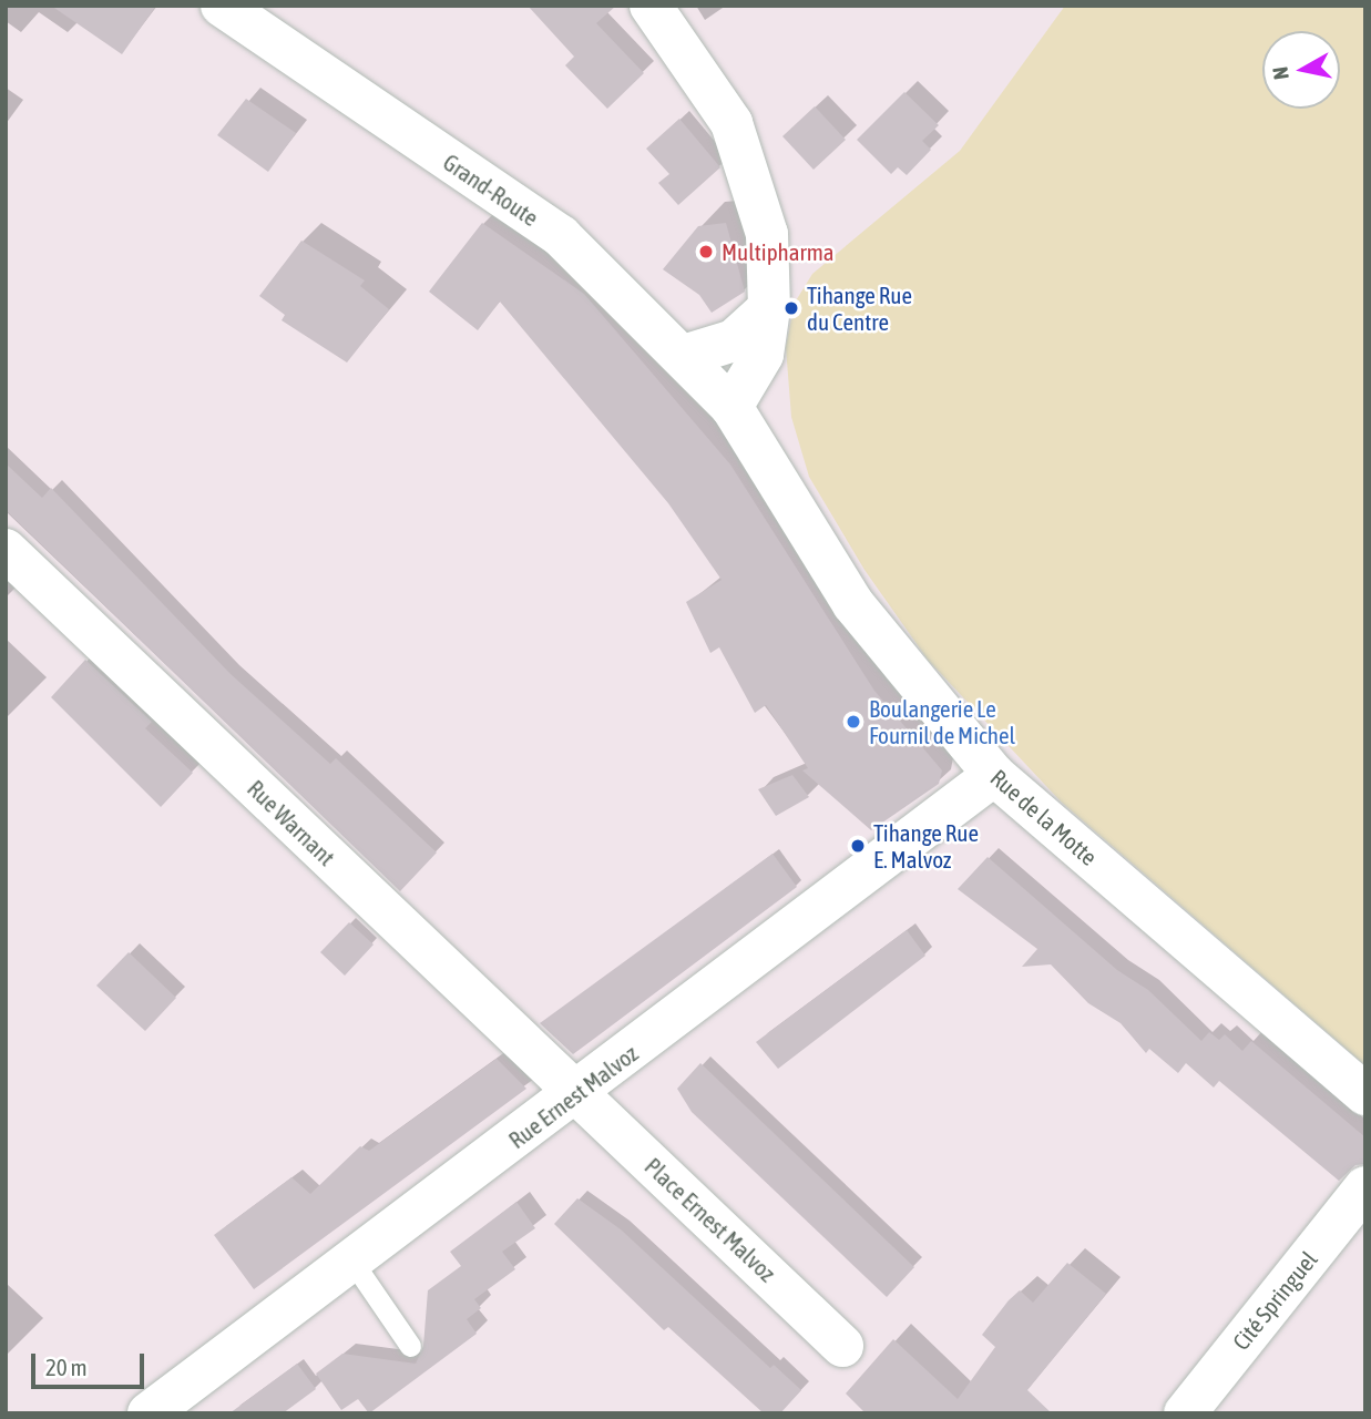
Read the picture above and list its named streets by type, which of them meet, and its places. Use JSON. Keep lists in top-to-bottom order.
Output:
{
  "streets": {
    "street": [
      "Grand-Route",
      "Rue de la Motte",
      "Rue Warnant",
      "Rue Ernest Malvoz",
      "Place Ernest Malvoz",
      "Cité Springuel"
    ]
  },
  "crossings": [
    ["Grand-Route", "Rue de la Motte"],
    ["Rue de la Motte", "Rue Ernest Malvoz"],
    ["Rue Warnant", "Rue Ernest Malvoz"],
    ["Rue Warnant", "Place Ernest Malvoz"],
    ["Rue Ernest Malvoz", "Place Ernest Malvoz"]
  ],
  "places": [
    "Multipharma",
    "Tihange Rue du Centre",
    "Boulangerie Le Fournil de Michel",
    "Tihange Rue E. Malvoz"
  ],
  "scale_bar": "20 m",
  "north": "left"
}
